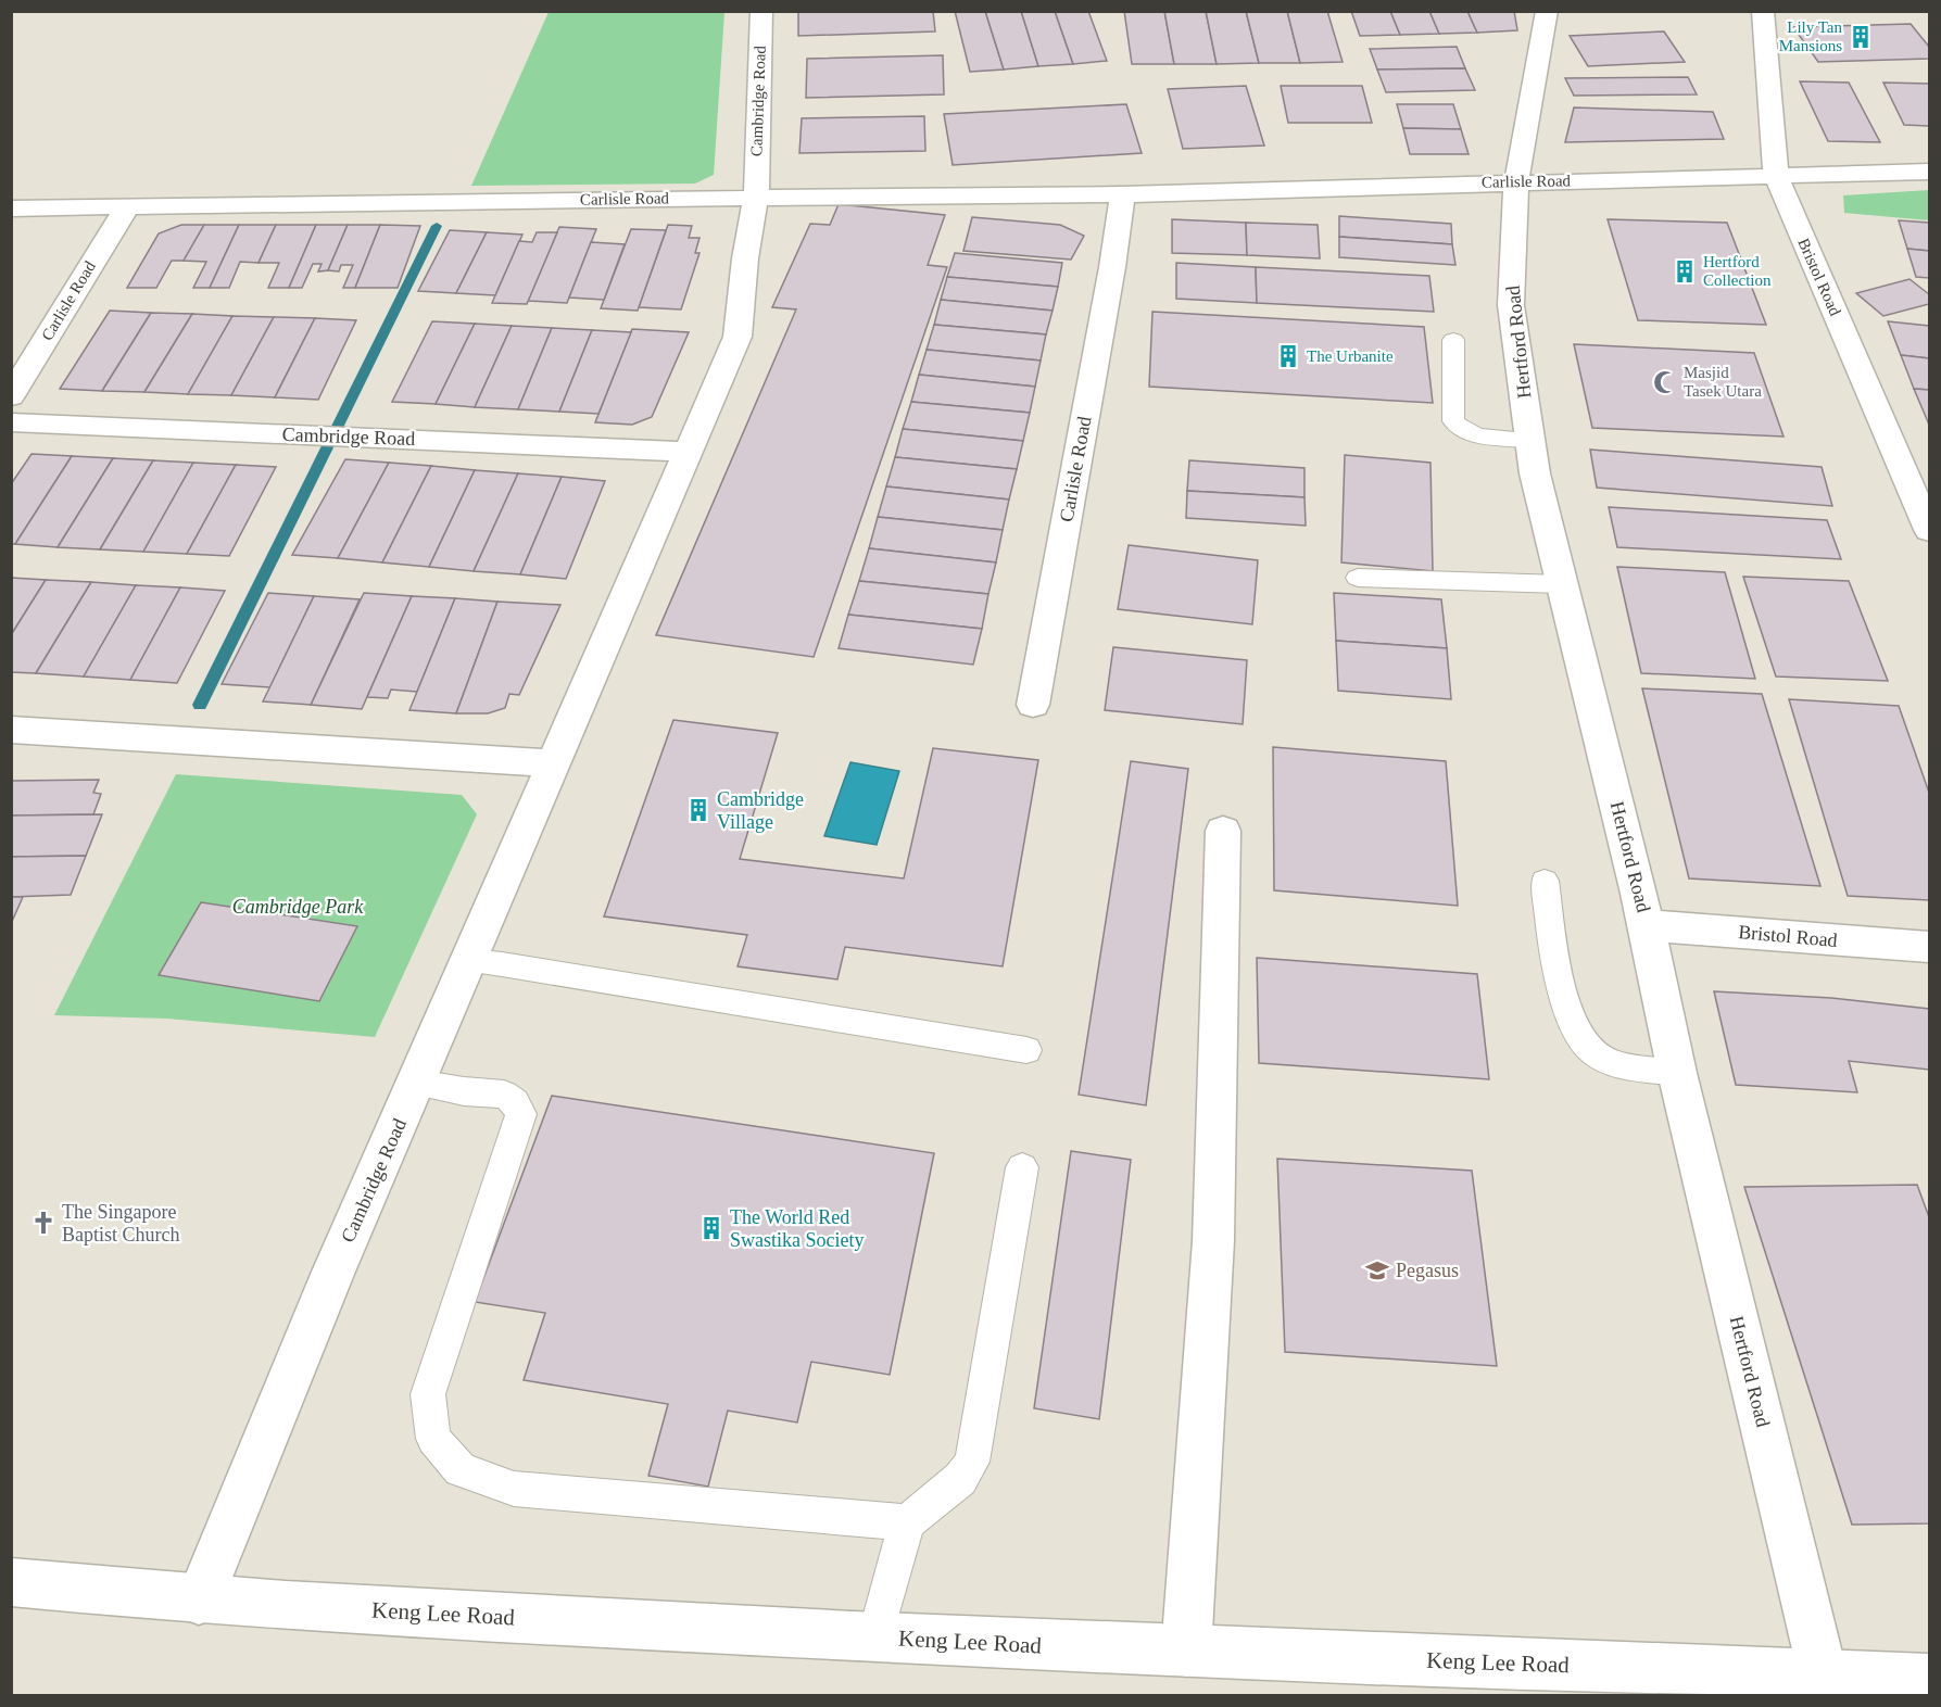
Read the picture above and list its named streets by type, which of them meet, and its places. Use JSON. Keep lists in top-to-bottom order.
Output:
{
  "streets": {
    "street": [
      "Cambridge Road",
      "Carlisle Road",
      "Bristol Road",
      "Hertford Road",
      "Keng Lee Road"
    ]
  },
  "crossings": [
    ["Cambridge Road", "Carlisle Road"],
    ["Cambridge Road", "Keng Lee Road"],
    ["Carlisle Road", "Bristol Road"],
    ["Carlisle Road", "Hertford Road"],
    ["Bristol Road", "Hertford Road"],
    ["Hertford Road", "Keng Lee Road"]
  ],
  "parks": ["Cambridge Park"],
  "places": {
    "building": [
      "Lily Tan Mansions",
      "Hertford Collection",
      "The Urbanite",
      "Cambridge Village",
      "The World Red Swastika Society"
    ],
    "mosque": ["Masjid Tasek Utara"],
    "church": ["The Singapore Baptist Church"],
    "school or university": ["Pegasus"]
  }
}
